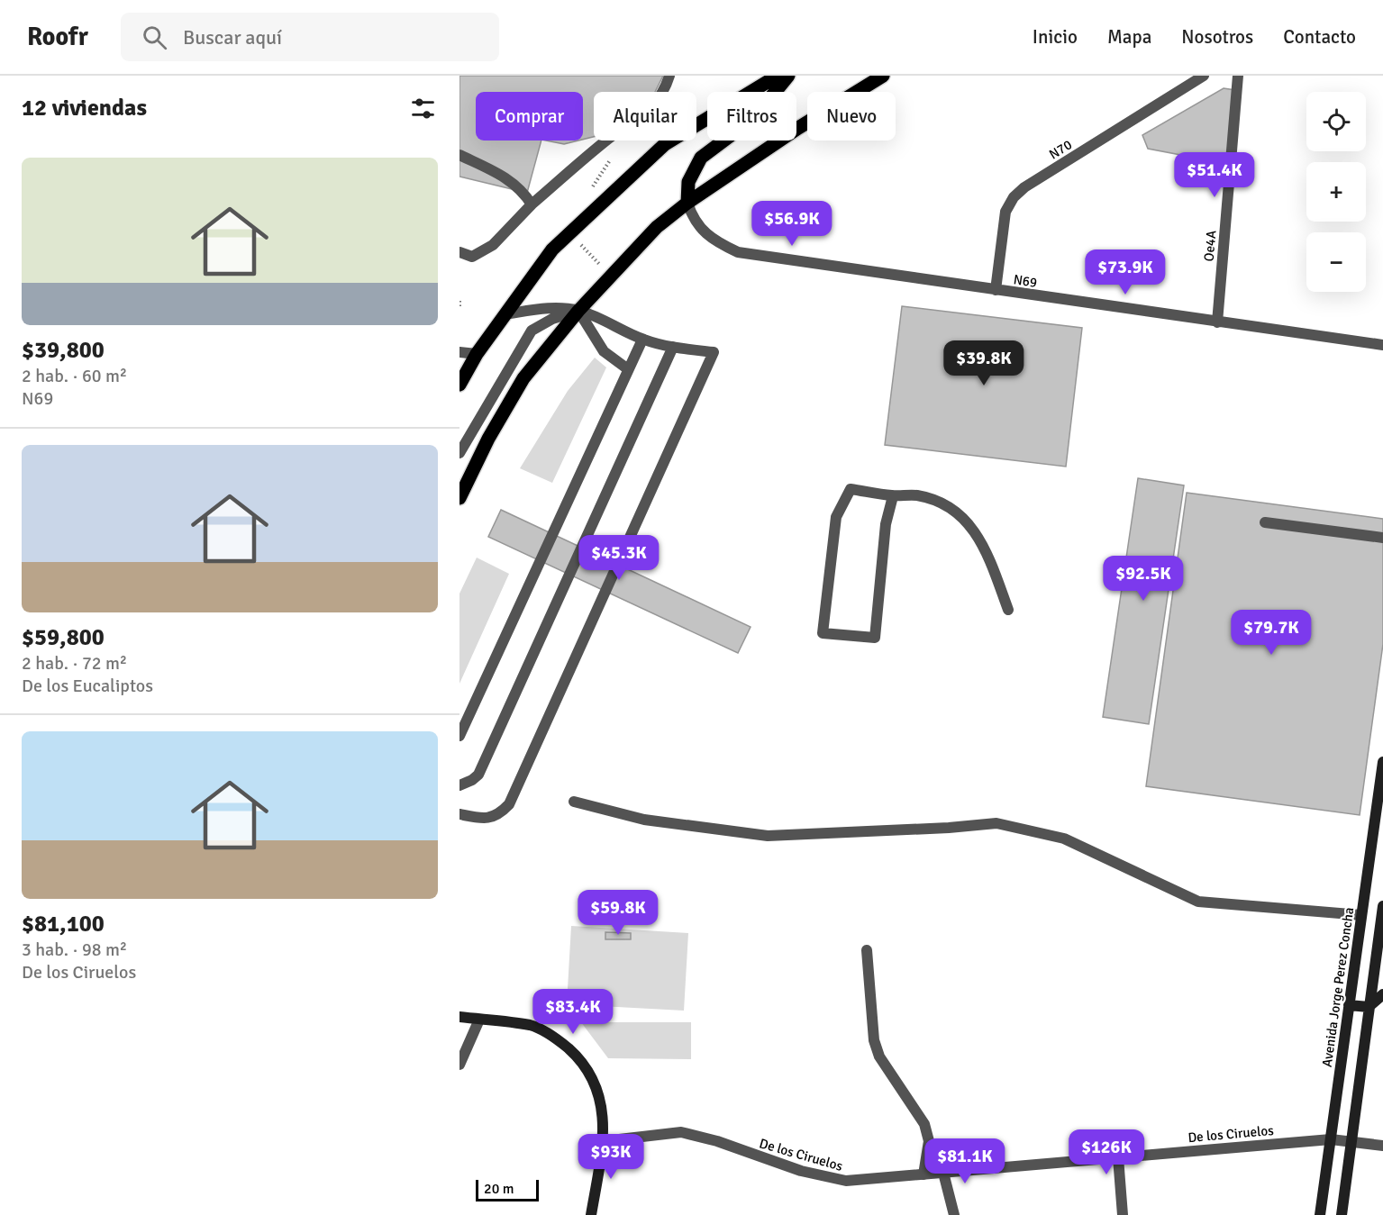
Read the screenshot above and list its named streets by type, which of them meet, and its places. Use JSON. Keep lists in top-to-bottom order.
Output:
{
  "streets": {
    "street": [
      "N70",
      "Oe4A",
      "N69",
      "Avenida Jorge Perez Concha",
      "De los Ciruelos"
    ]
  },
  "crossings": [
    ["N70", "N69"],
    ["Oe4A", "N69"],
    ["Avenida Jorge Perez Concha", "De los Ciruelos"]
  ],
  "scale_bar": "20 m",
  "page": {
    "header": "Roofr",
    "search": "Buscar aquí",
    "nav": [
      "Inicio",
      "Mapa",
      "Nosotros",
      "Contacto"
    ],
    "heading": "12 viviendas",
    "map_buttons": ["+", "−"],
    "chip": [
      "Comprar",
      "Alquilar",
      "Filtros",
      "Nuevo"
    ],
    "list": [
      {
        "name": "$39,800",
        "note": "2 hab. · 60 m² · N69"
      },
      {
        "name": "$59,800",
        "note": "2 hab. · 72 m² · De los Eucaliptos"
      },
      {
        "name": "$81,100",
        "note": "3 hab. · 98 m² · De los Ciruelos"
      }
    ],
    "price": [
      "$51.4K",
      "$56.9K",
      "$73.9K",
      "$39.8K",
      "$45.3K",
      "$92.5K",
      "$79.7K",
      "$59.8K",
      "$83.4K",
      "$126K",
      "$93K",
      "$81.1K"
    ],
    "scale": "20 m"
  }
}
